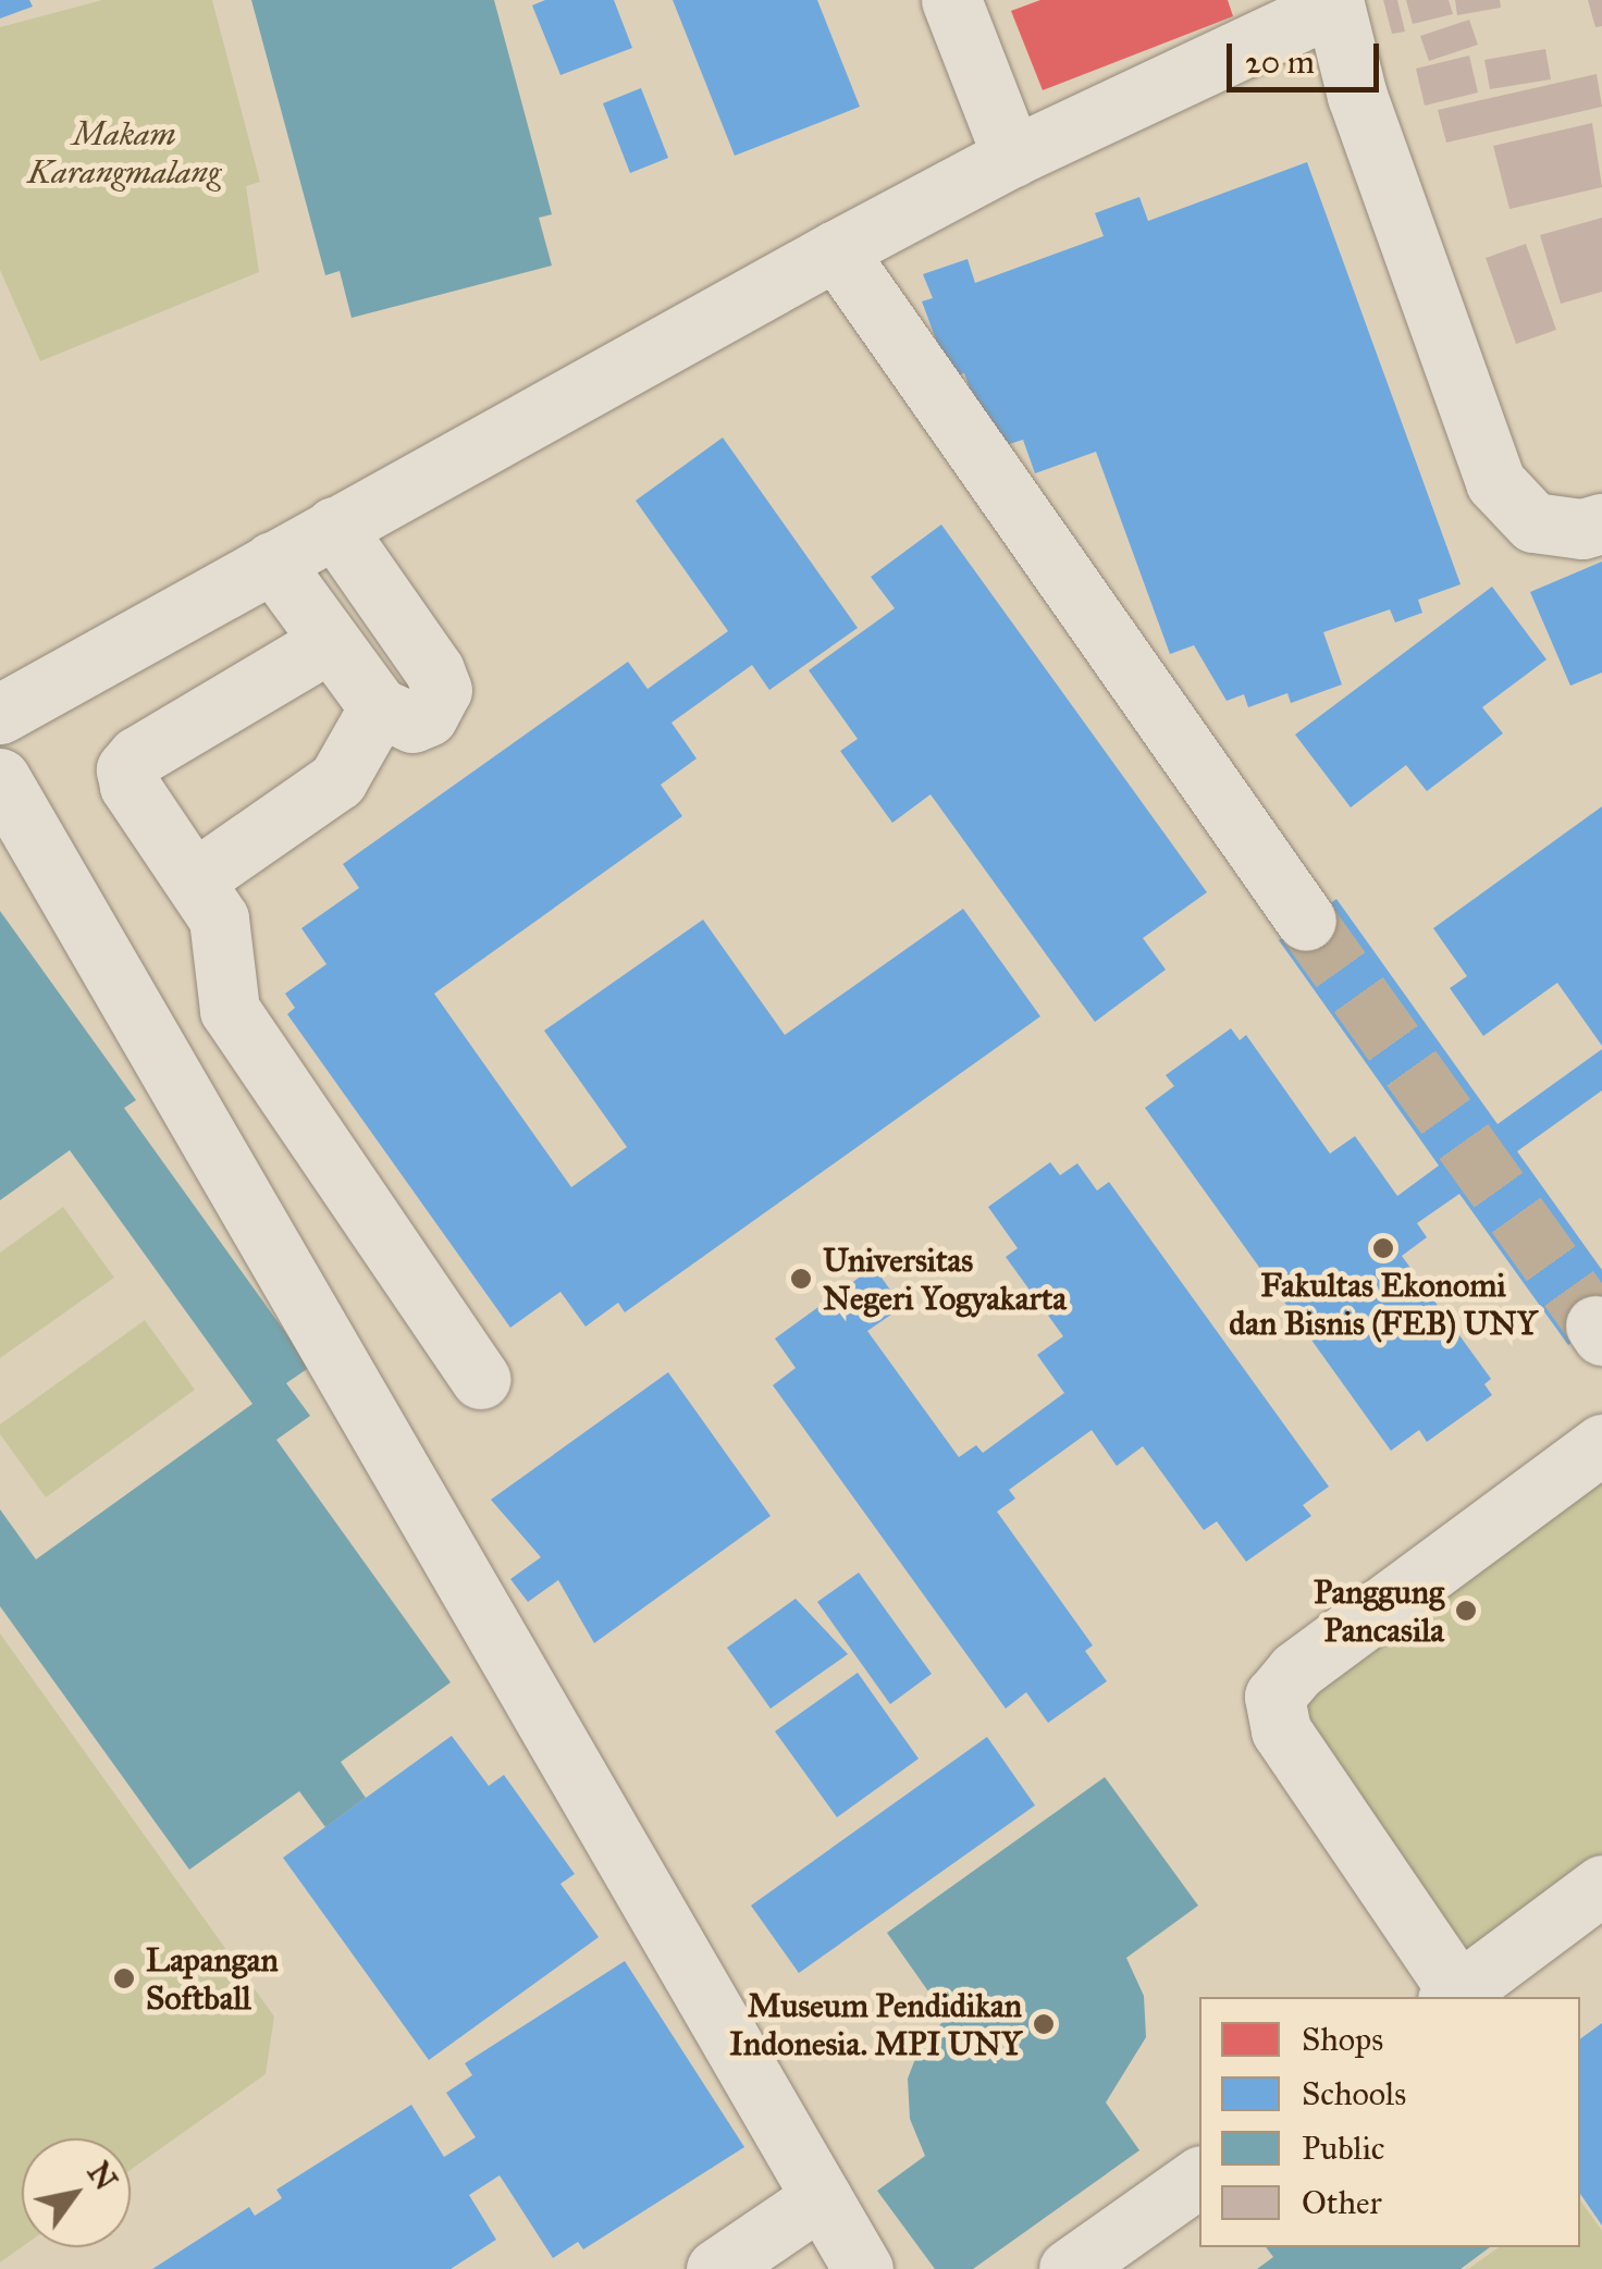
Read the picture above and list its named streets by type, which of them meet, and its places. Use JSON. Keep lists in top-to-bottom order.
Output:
{
  "parks": ["Makam Karangmalang"],
  "places": [
    "Fakultas Ekonomi dan Bisnis (FEB) UNY",
    "Universitas Negeri Yogyakarta",
    "Panggung Pancasila",
    "Lapangan Softball",
    "Museum Pendidikan Indonesia. MPI UNY"
  ],
  "legend": [
    "Shops",
    "Schools",
    "Public",
    "Other"
  ],
  "scale_bar": "20 m",
  "north": "top right"
}
